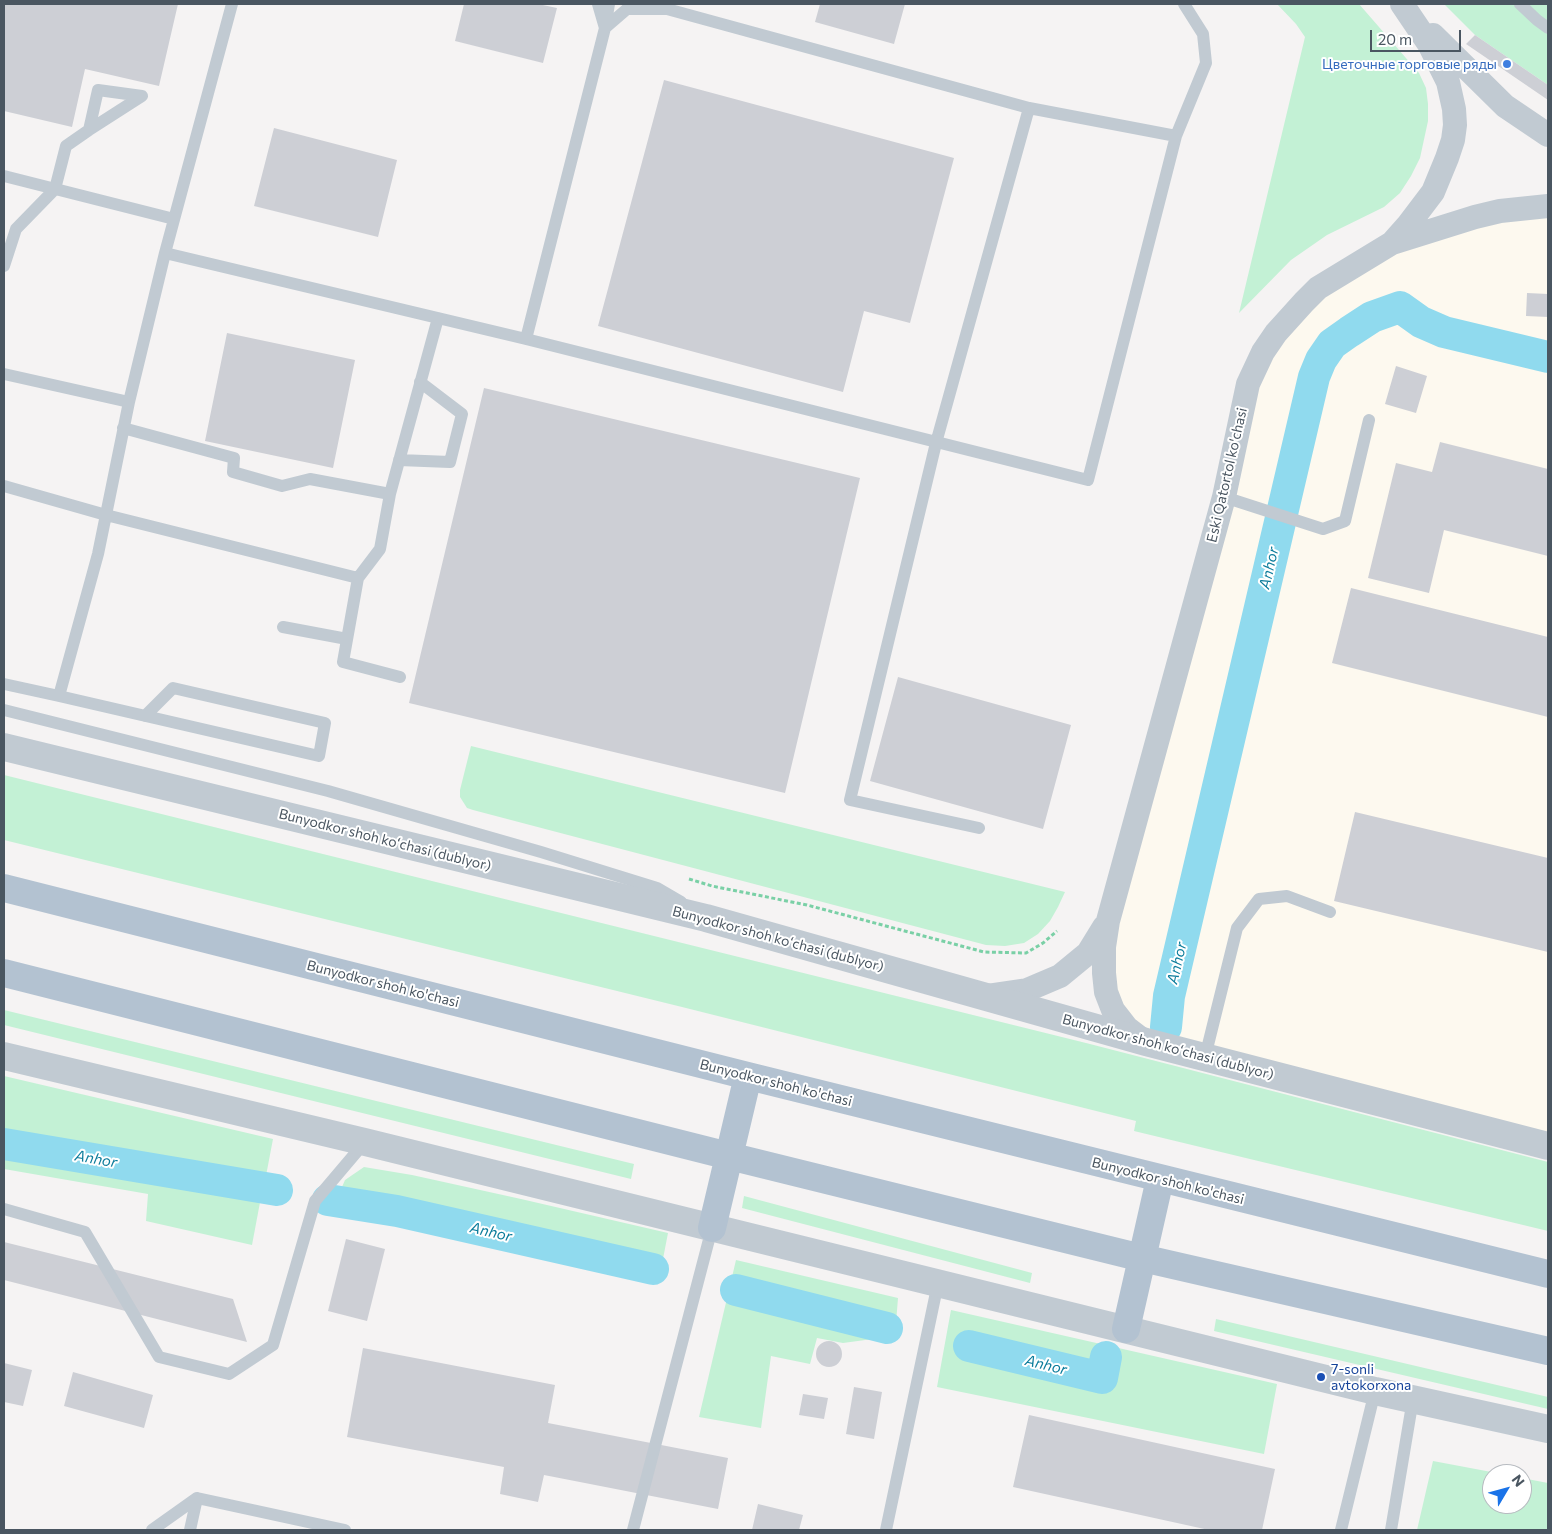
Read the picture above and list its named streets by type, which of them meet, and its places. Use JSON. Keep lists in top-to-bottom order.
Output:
{
  "streets": {
    "main road": ["Bunyodkor shoh ko'chasi"],
    "street": ["Eski Qatortol ko'chasi", "Bunyodkor shoh koʻchasi (dublyor)"]
  },
  "crossings": [
    ["Eski Qatortol ko'chasi", "Bunyodkor shoh koʻchasi (dublyor)"]
  ],
  "water": ["Anhor"],
  "places": ["Цветочные торговые ряды", "7-sonli avtokorxona"],
  "scale_bar": "20 m",
  "north": "top right"
}
